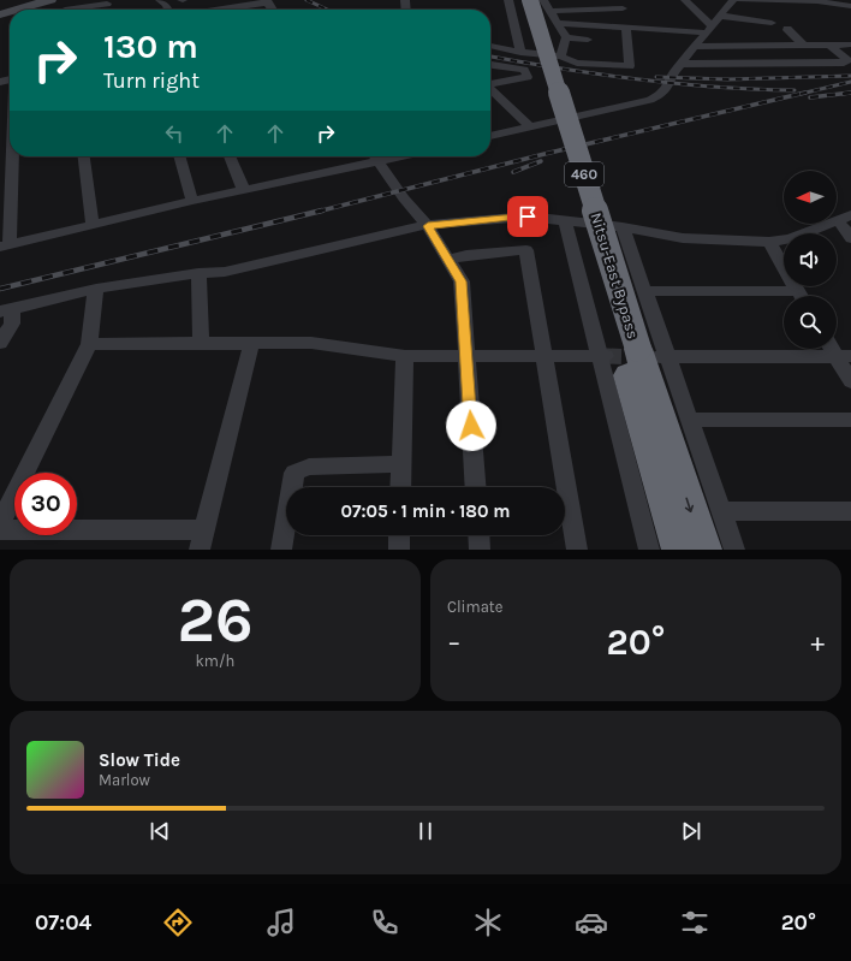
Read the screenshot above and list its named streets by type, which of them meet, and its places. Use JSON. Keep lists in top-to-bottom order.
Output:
{
  "streets": {
    "highway": ["460", "Nitsu-East Bypass"]
  },
  "north": "left",
  "page": {
    "turn": ["130 m", "Turn right"],
    "limit": "30",
    "trip": "07:05 · 1 min · 180 m",
    "tile": [
      ["26", "km/h"],
      "Climate"
    ],
    "heat": ["−", "20°", "+"],
    "song": ["Slow Tide", "Marlow"],
    "tabs": ["07:04", "20°"]
  }
}
